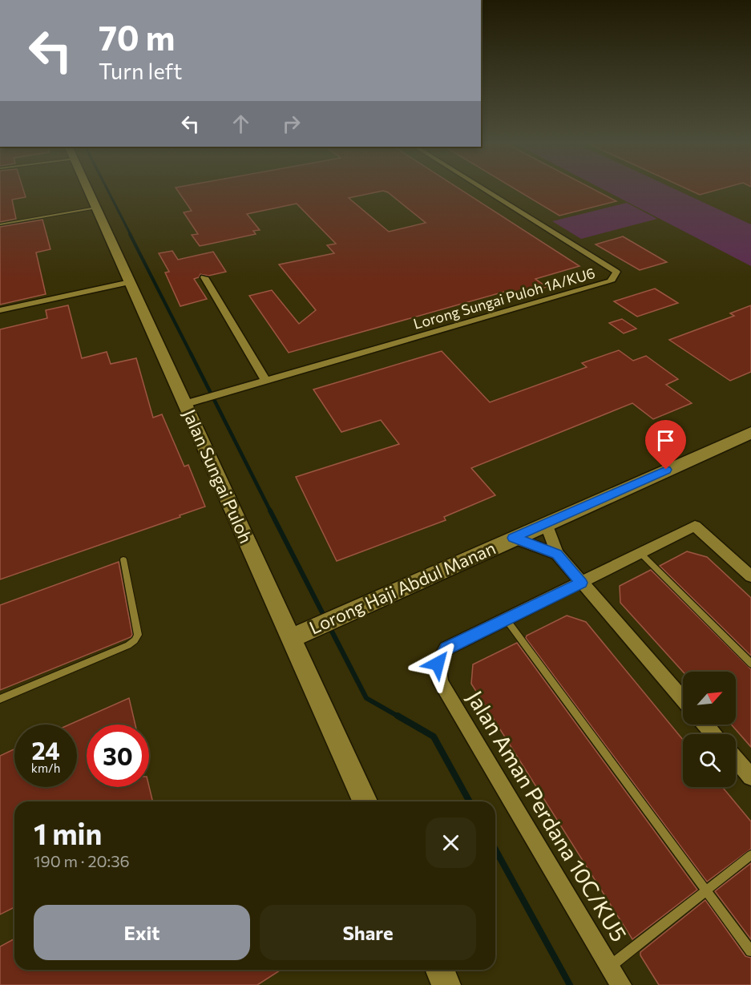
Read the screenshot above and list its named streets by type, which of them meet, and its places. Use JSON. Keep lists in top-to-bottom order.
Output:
{
  "streets": {
    "street": [
      "Lorong Sungai Puloh 1A/KU6",
      "Jalan Sungai Puloh",
      "Lorong Haji Abdul Manan",
      "Jalan Aman Perdana 10C/KU5"
    ]
  },
  "crossings": [
    ["Lorong Sungai Puloh 1A/KU6", "Jalan Sungai Puloh"],
    ["Jalan Sungai Puloh", "Lorong Haji Abdul Manan"]
  ],
  "north": "top right",
  "page": {
    "turn": ["70 m", "Turn left"],
    "speed": "24 km/h",
    "limit": "30",
    "heading": ["1 min", "190 m · 20:36"],
    "buttons": ["Exit", "Share"]
  }
}
